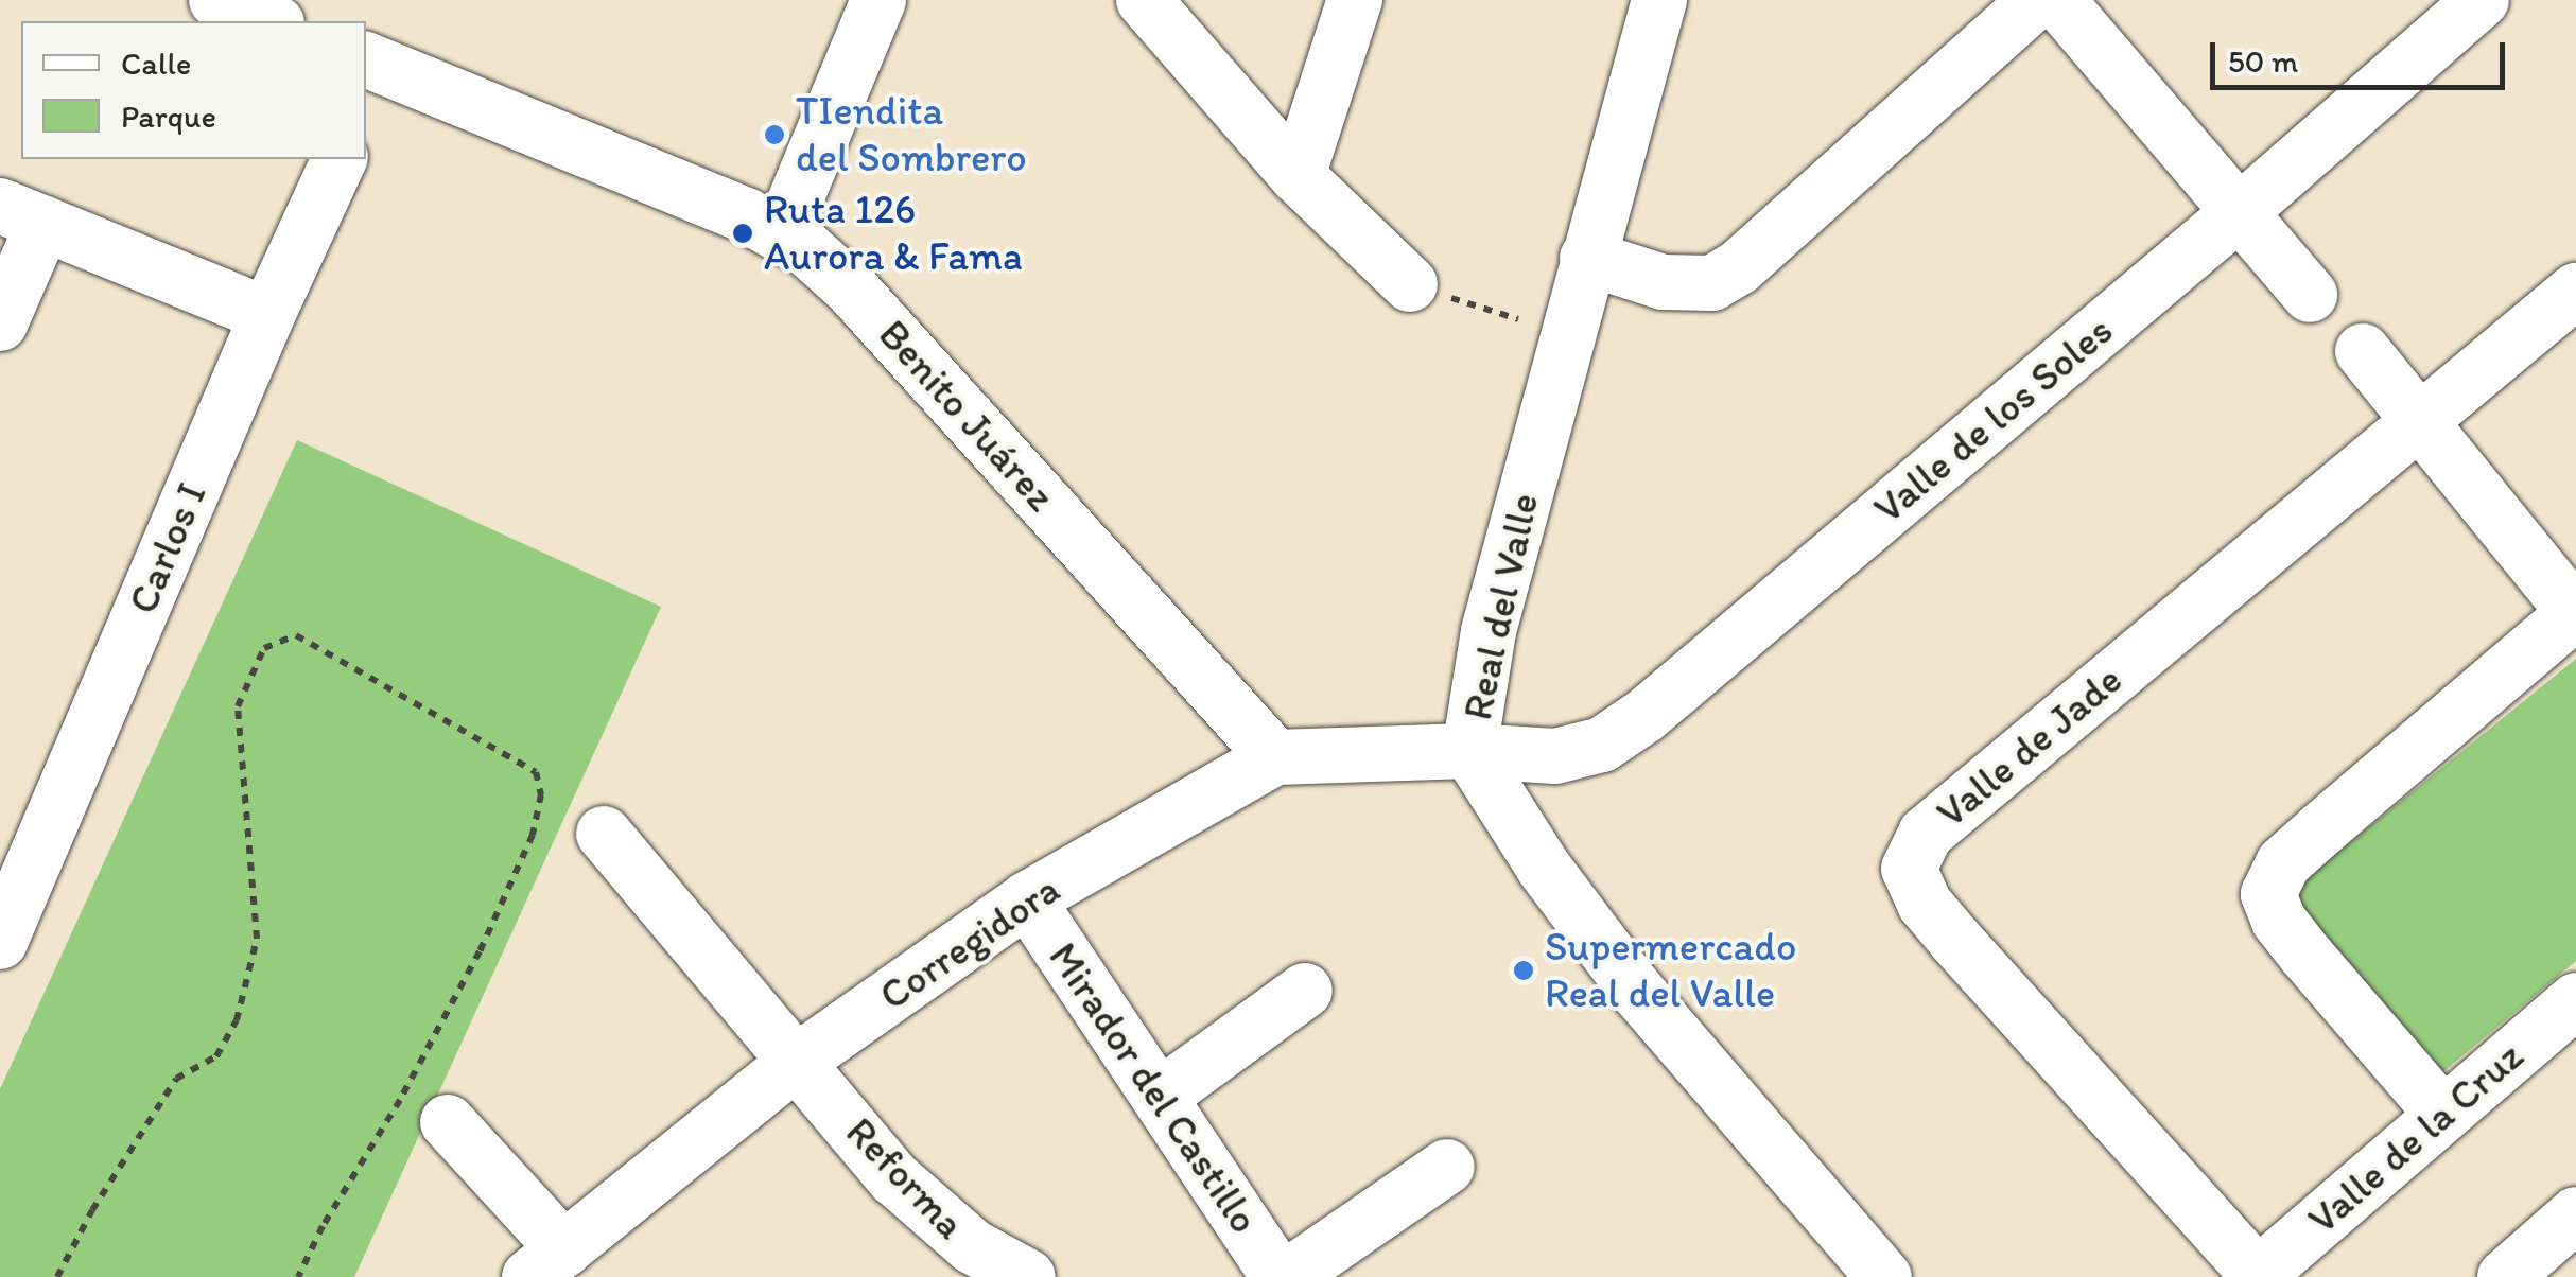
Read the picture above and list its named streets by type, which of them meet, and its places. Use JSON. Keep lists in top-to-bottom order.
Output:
{
  "streets": {
    "street": [
      "Benito Juárez",
      "Valle de los Soles",
      "Carlos I",
      "Real del Valle",
      "Valle de Jade",
      "Corregidora",
      "Mirador del Castillo",
      "Valle de la Cruz",
      "Reforma"
    ]
  },
  "crossings": [
    ["Benito Juárez", "Corregidora"],
    ["Valle de los Soles", "Real del Valle"],
    ["Valle de los Soles", "Corregidora"],
    ["Real del Valle", "Corregidora"],
    ["Valle de Jade", "Valle de la Cruz"],
    ["Corregidora", "Mirador del Castillo"],
    ["Corregidora", "Reforma"]
  ],
  "places": ["TIendita del Sombrero", "Ruta 126 Aurora & Fama", "Supermercado Real del Valle"],
  "legend": ["Calle", "Parque"],
  "scale_bar": "50 m"
}
